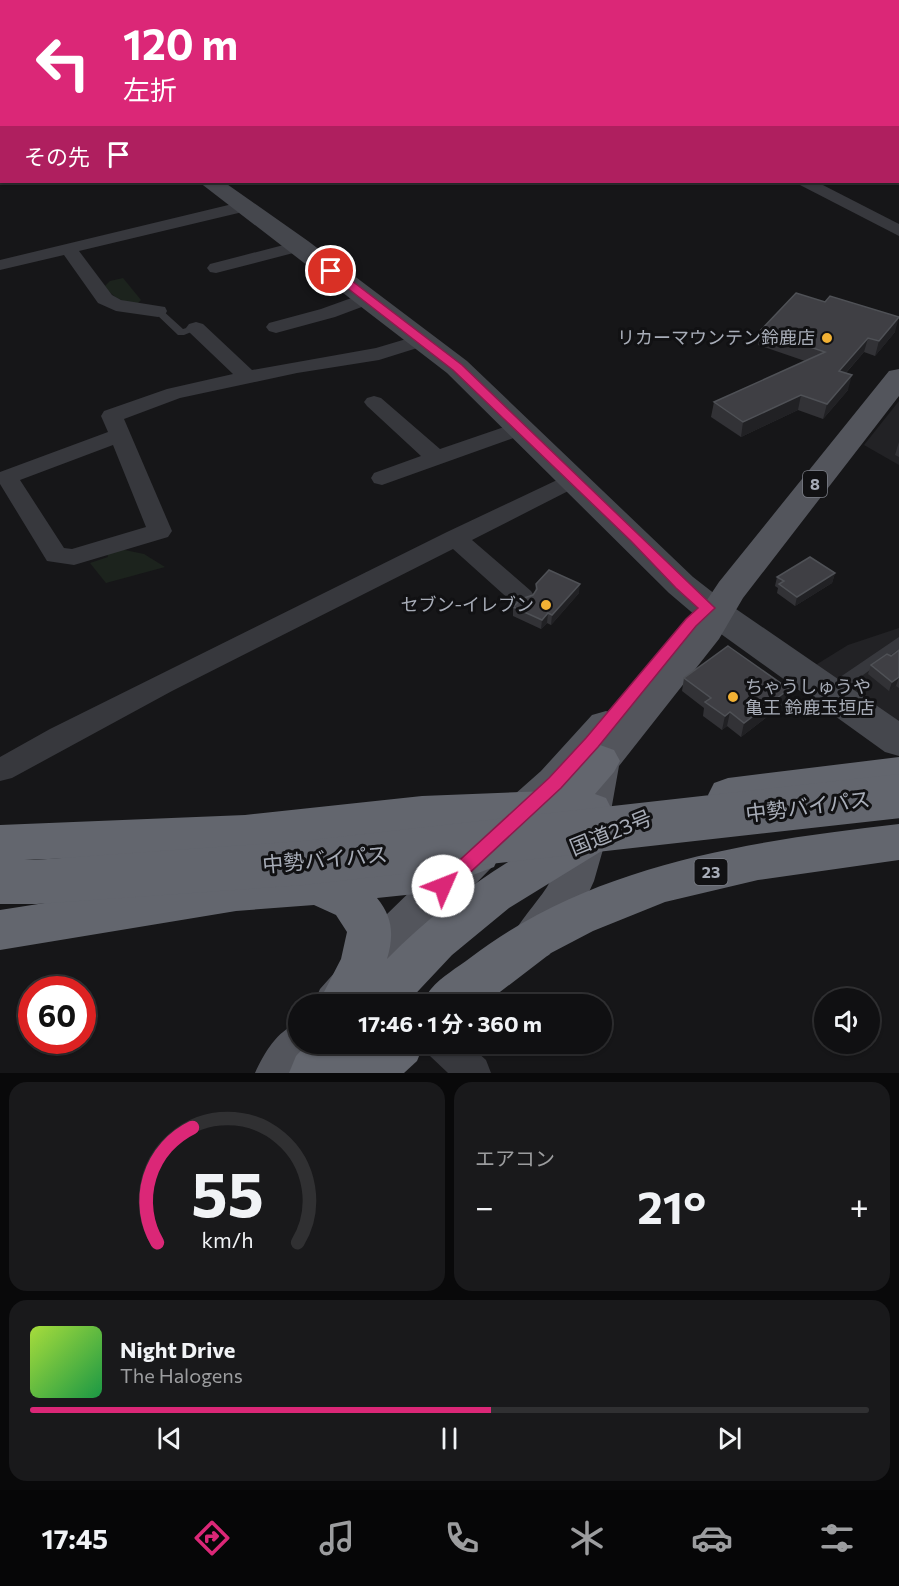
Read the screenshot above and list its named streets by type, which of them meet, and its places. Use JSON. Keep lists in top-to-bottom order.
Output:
{
  "streets": {
    "highway": ["中勢バイパス", "国道23号", "23"],
    "main road": ["8"]
  },
  "crossings": [
    ["8", "国道23号"]
  ],
  "places": ["リカーマウンテン鈴鹿店", "セブン-イレブン", "ちゃうしゅうや 亀王 鈴鹿玉垣店"],
  "page": {
    "turn": ["120 m", "左折"],
    "then": "その先",
    "limit": "60",
    "trip": "17:46 · 1 分 · 360 m",
    "tile": "エアコン",
    "heat": ["−", "21°", "+"],
    "song": ["Night Drive", "The Halogens"],
    "tabs": "17:45",
    "gauge": ["55", "km/h"]
  }
}
